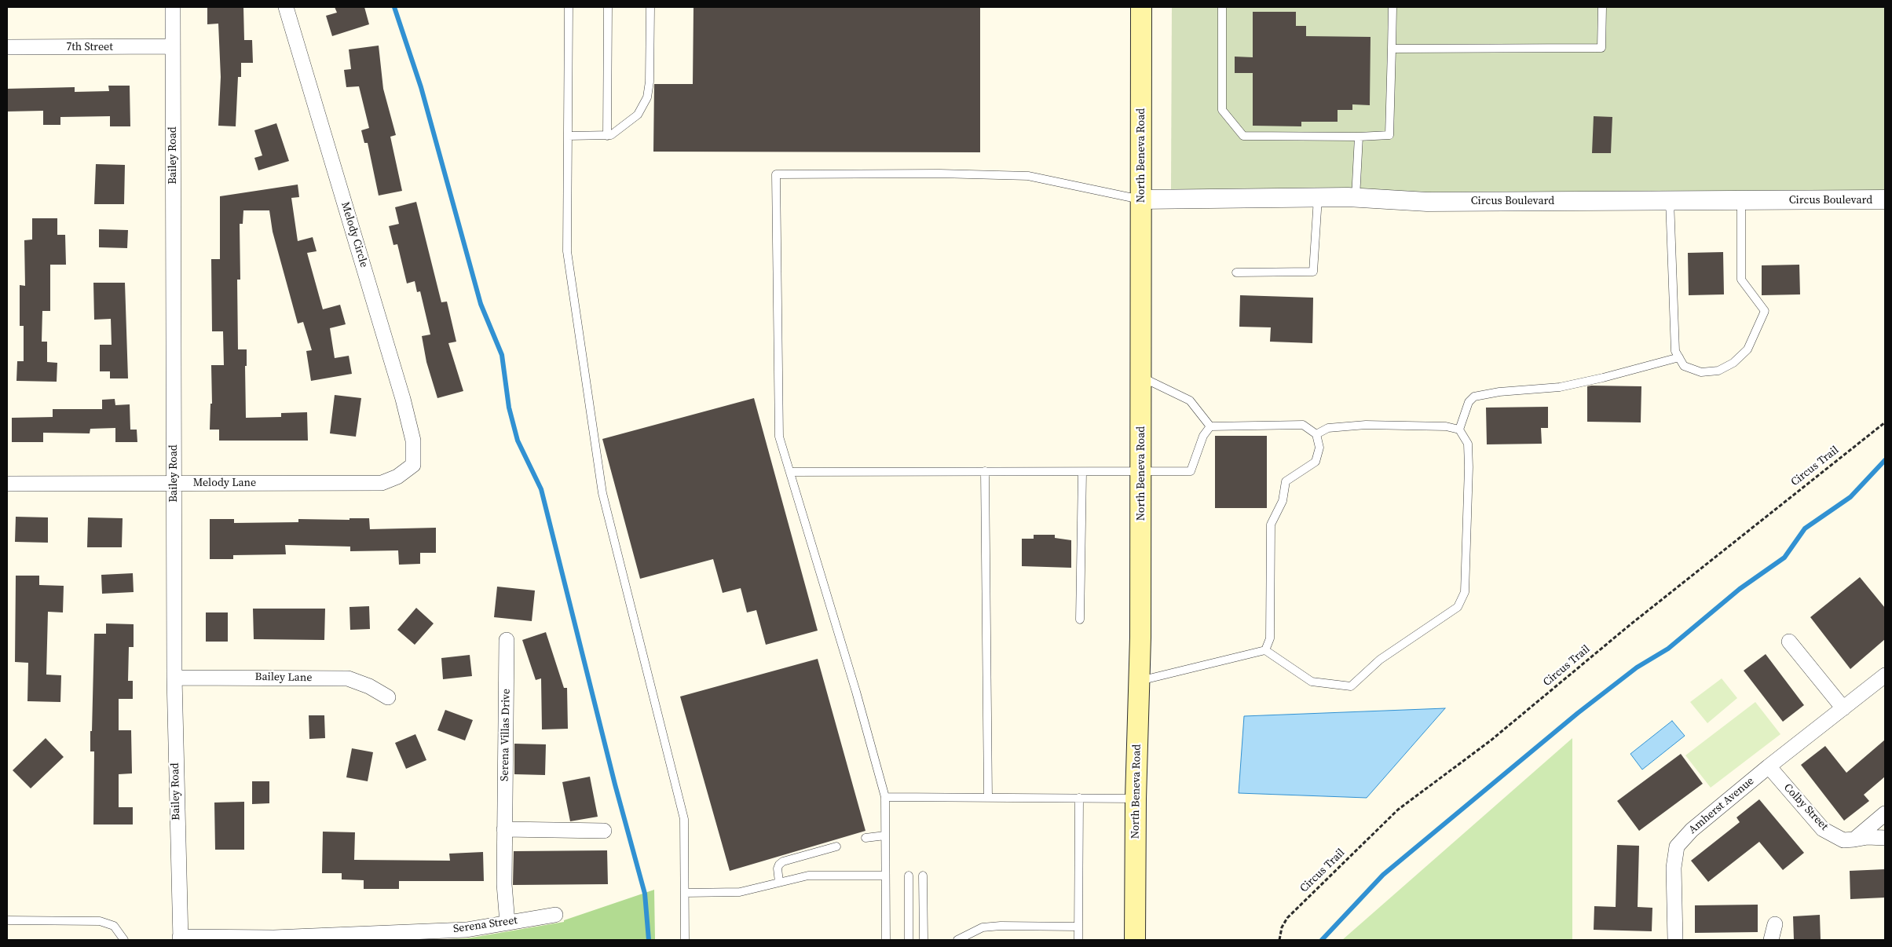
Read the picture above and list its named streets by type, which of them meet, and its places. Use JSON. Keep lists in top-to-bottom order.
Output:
{
  "streets": {
    "main road": ["North Beneva Road"],
    "street": [
      "7th Street",
      "Bailey Road",
      "Circus Boulevard",
      "Melody Circle",
      "Melody Lane",
      "Bailey Lane",
      "Serena Villas Drive",
      "Amherst Avenue",
      "Colby Street",
      "Serena Street"
    ],
    "path": ["Circus Trail"]
  },
  "crossings": [
    ["7th Street", "Bailey Road"],
    ["Bailey Road", "Melody Lane"],
    ["Bailey Road", "Bailey Lane"],
    ["Bailey Road", "Serena Street"],
    ["North Beneva Road", "Circus Boulevard"],
    ["Melody Circle", "Melody Lane"],
    ["Serena Villas Drive", "Serena Street"],
    ["Amherst Avenue", "Colby Street"]
  ]
}
